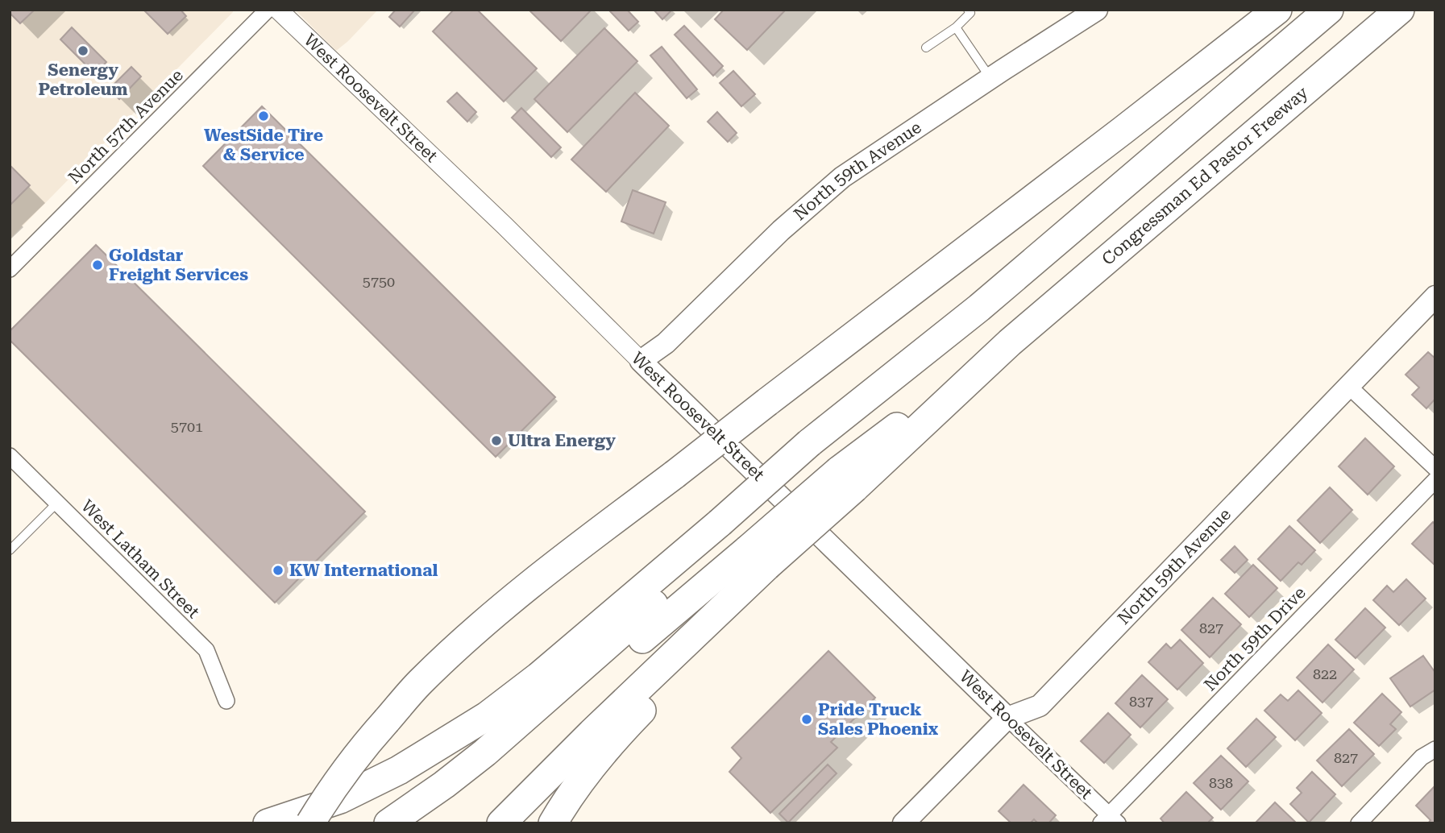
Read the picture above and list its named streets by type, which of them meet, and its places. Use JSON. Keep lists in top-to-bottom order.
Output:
{
  "streets": {
    "highway": ["Congressman Ed Pastor Freeway"],
    "main road": ["West Roosevelt Street", "North 59th Avenue"],
    "street": ["North 57th Avenue", "West Latham Street", "North 59th Drive"]
  },
  "crossings": [
    ["West Roosevelt Street", "North 59th Avenue"],
    ["West Roosevelt Street", "North 59th Drive"]
  ],
  "places": [
    "Senergy Petroleum",
    "WestSide Tire & Service",
    "Goldstar Freight Services",
    "Ultra Energy",
    "KW International",
    "Pride Truck Sales Phoenix"
  ],
  "house_numbers": [
    "5750",
    "5701",
    "827",
    "822",
    "837",
    "827",
    "838"
  ]
}
